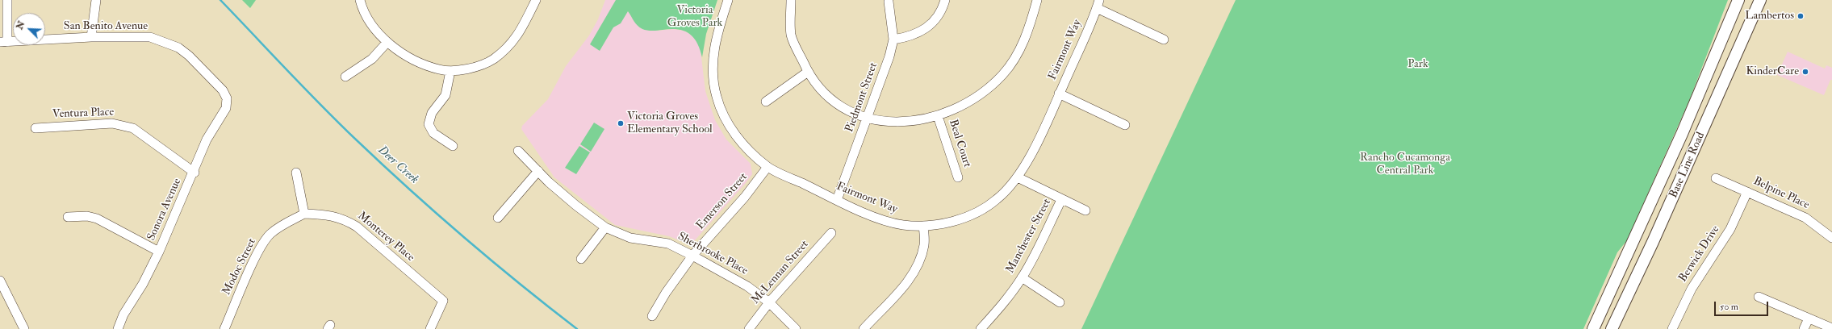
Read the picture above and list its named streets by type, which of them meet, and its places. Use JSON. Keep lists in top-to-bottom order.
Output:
{
  "streets": {
    "main road": ["Base Line Road"],
    "street": [
      "San Benito Avenue",
      "Fairmont Way",
      "Piedmont Street",
      "Ventura Place",
      "Beal Court",
      "Belpine Place",
      "Emerson Street",
      "Sonora Avenue",
      "Manchester Street",
      "Monterey Place",
      "Sherbrooke Place",
      "Berwick Drive",
      "Modoc Street",
      "McLennan Street"
    ]
  },
  "crossings": [
    ["San Benito Avenue", "Sonora Avenue"],
    ["Fairmont Way", "Piedmont Street"],
    ["Fairmont Way", "Emerson Street"],
    ["Ventura Place", "Sonora Avenue"],
    ["Belpine Place", "Berwick Drive"],
    ["Emerson Street", "Sherbrooke Place"],
    ["Monterey Place", "Modoc Street"],
    ["Sherbrooke Place", "McLennan Street"]
  ],
  "water": ["Deer Creek"],
  "parks": ["Victoria Groves Park", "Park", "Rancho Cucamonga Central Park"],
  "places": ["Lambertos", "KinderCare", "Victoria Groves Elementary School"],
  "scale_bar": "50 m",
  "north": "top left"
}
